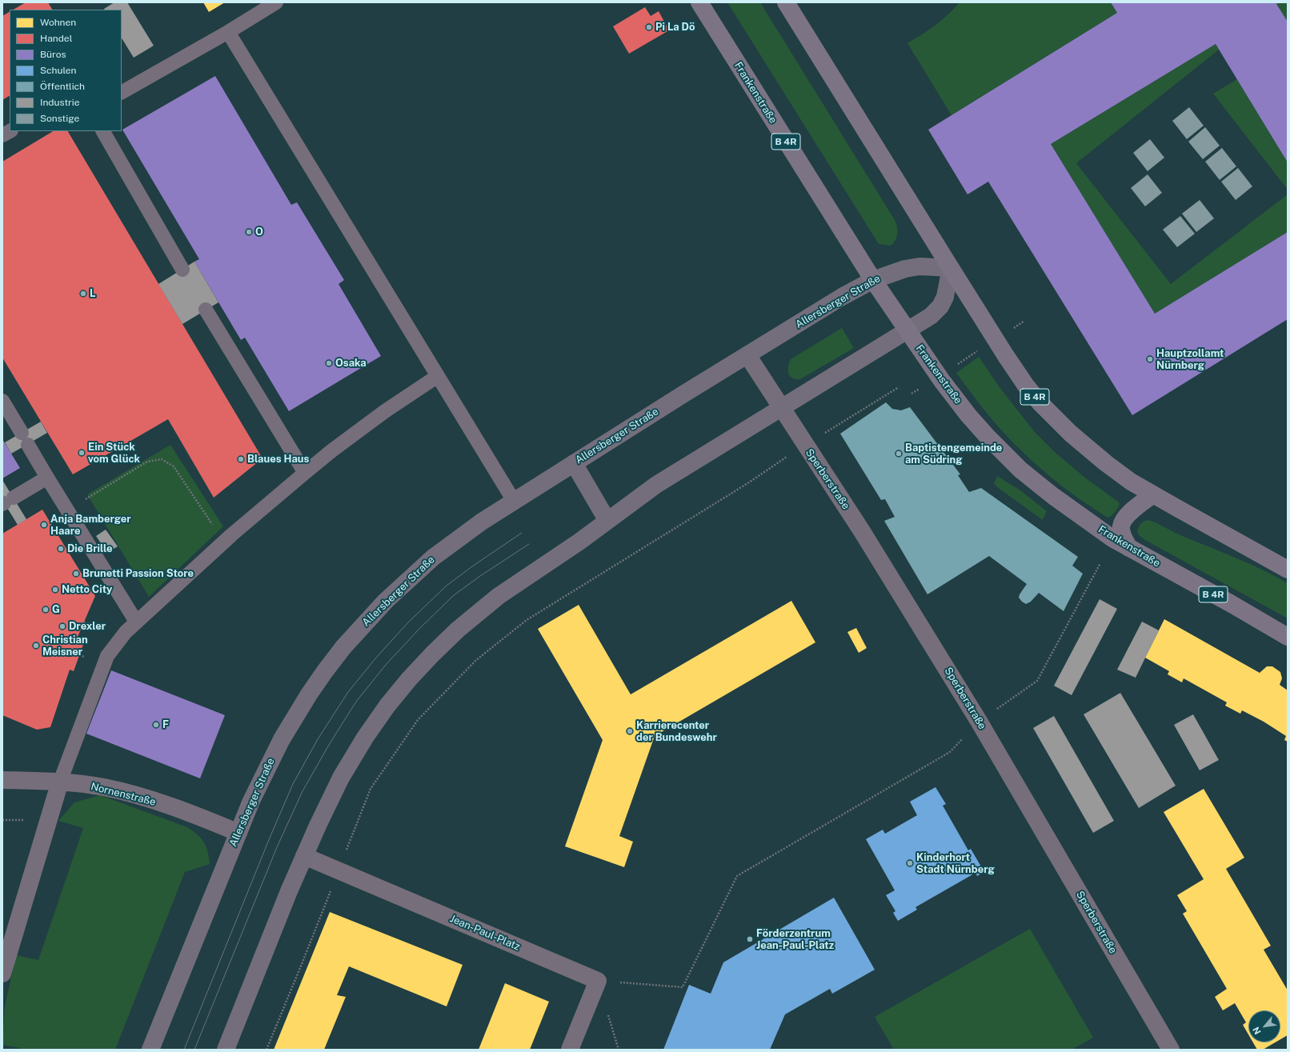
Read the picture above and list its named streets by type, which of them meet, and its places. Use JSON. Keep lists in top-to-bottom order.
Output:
{
  "streets": {
    "main road": ["Frankenstraße", "B 4R", "Allersberger Straße"],
    "street": ["Sperberstraße", "Nornenstraße", "Jean-Paul-Platz"]
  },
  "crossings": [
    ["Frankenstraße", "Allersberger Straße"],
    ["B 4R", "Allersberger Straße"],
    ["Allersberger Straße", "Sperberstraße"],
    ["Allersberger Straße", "Nornenstraße"]
  ],
  "places": [
    "Pi La Dö",
    "O",
    "L",
    "Hauptzollamt Nürnberg",
    "Osaka",
    "Ein Stück vom Glück",
    "Baptistengemeinde am Südring",
    "Blaues Haus",
    "Anja Bamberger Haare",
    "Die Brille",
    "Brunetti Passion Store",
    "Netto City",
    "G",
    "Drexler",
    "Christian Meisner",
    "F",
    "Karrierecenter der Bundeswehr",
    "Kinderhort Stadt Nürnberg",
    "Förderzentrum Jean-Paul-Platz"
  ],
  "legend": [
    "Wohnen",
    "Handel",
    "Büros",
    "Schulen",
    "Öffentlich",
    "Industrie",
    "Sonstige"
  ],
  "north": "bottom left"
}
